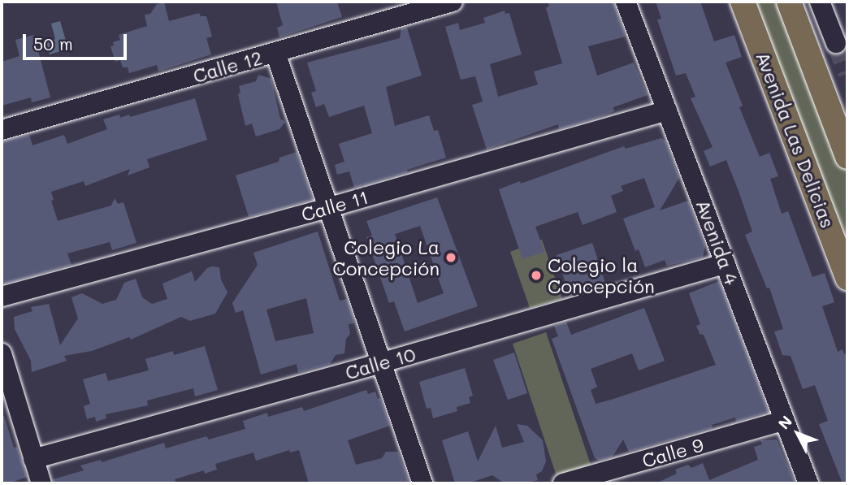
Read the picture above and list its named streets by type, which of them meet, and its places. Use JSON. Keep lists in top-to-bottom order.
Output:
{
  "streets": {
    "main road": ["Avenida Las Delicias"],
    "street": [
      "Calle 12",
      "Calle 11",
      "Avenida 4",
      "Calle 10",
      "Calle 9"
    ]
  },
  "crossings": [
    ["Calle 11", "Avenida 4"],
    ["Avenida 4", "Calle 10"],
    ["Avenida 4", "Calle 9"]
  ],
  "places": ["Colegio La Concepción", "Colegio la Concepción"],
  "scale_bar": "50 m",
  "north": "top left"
}
